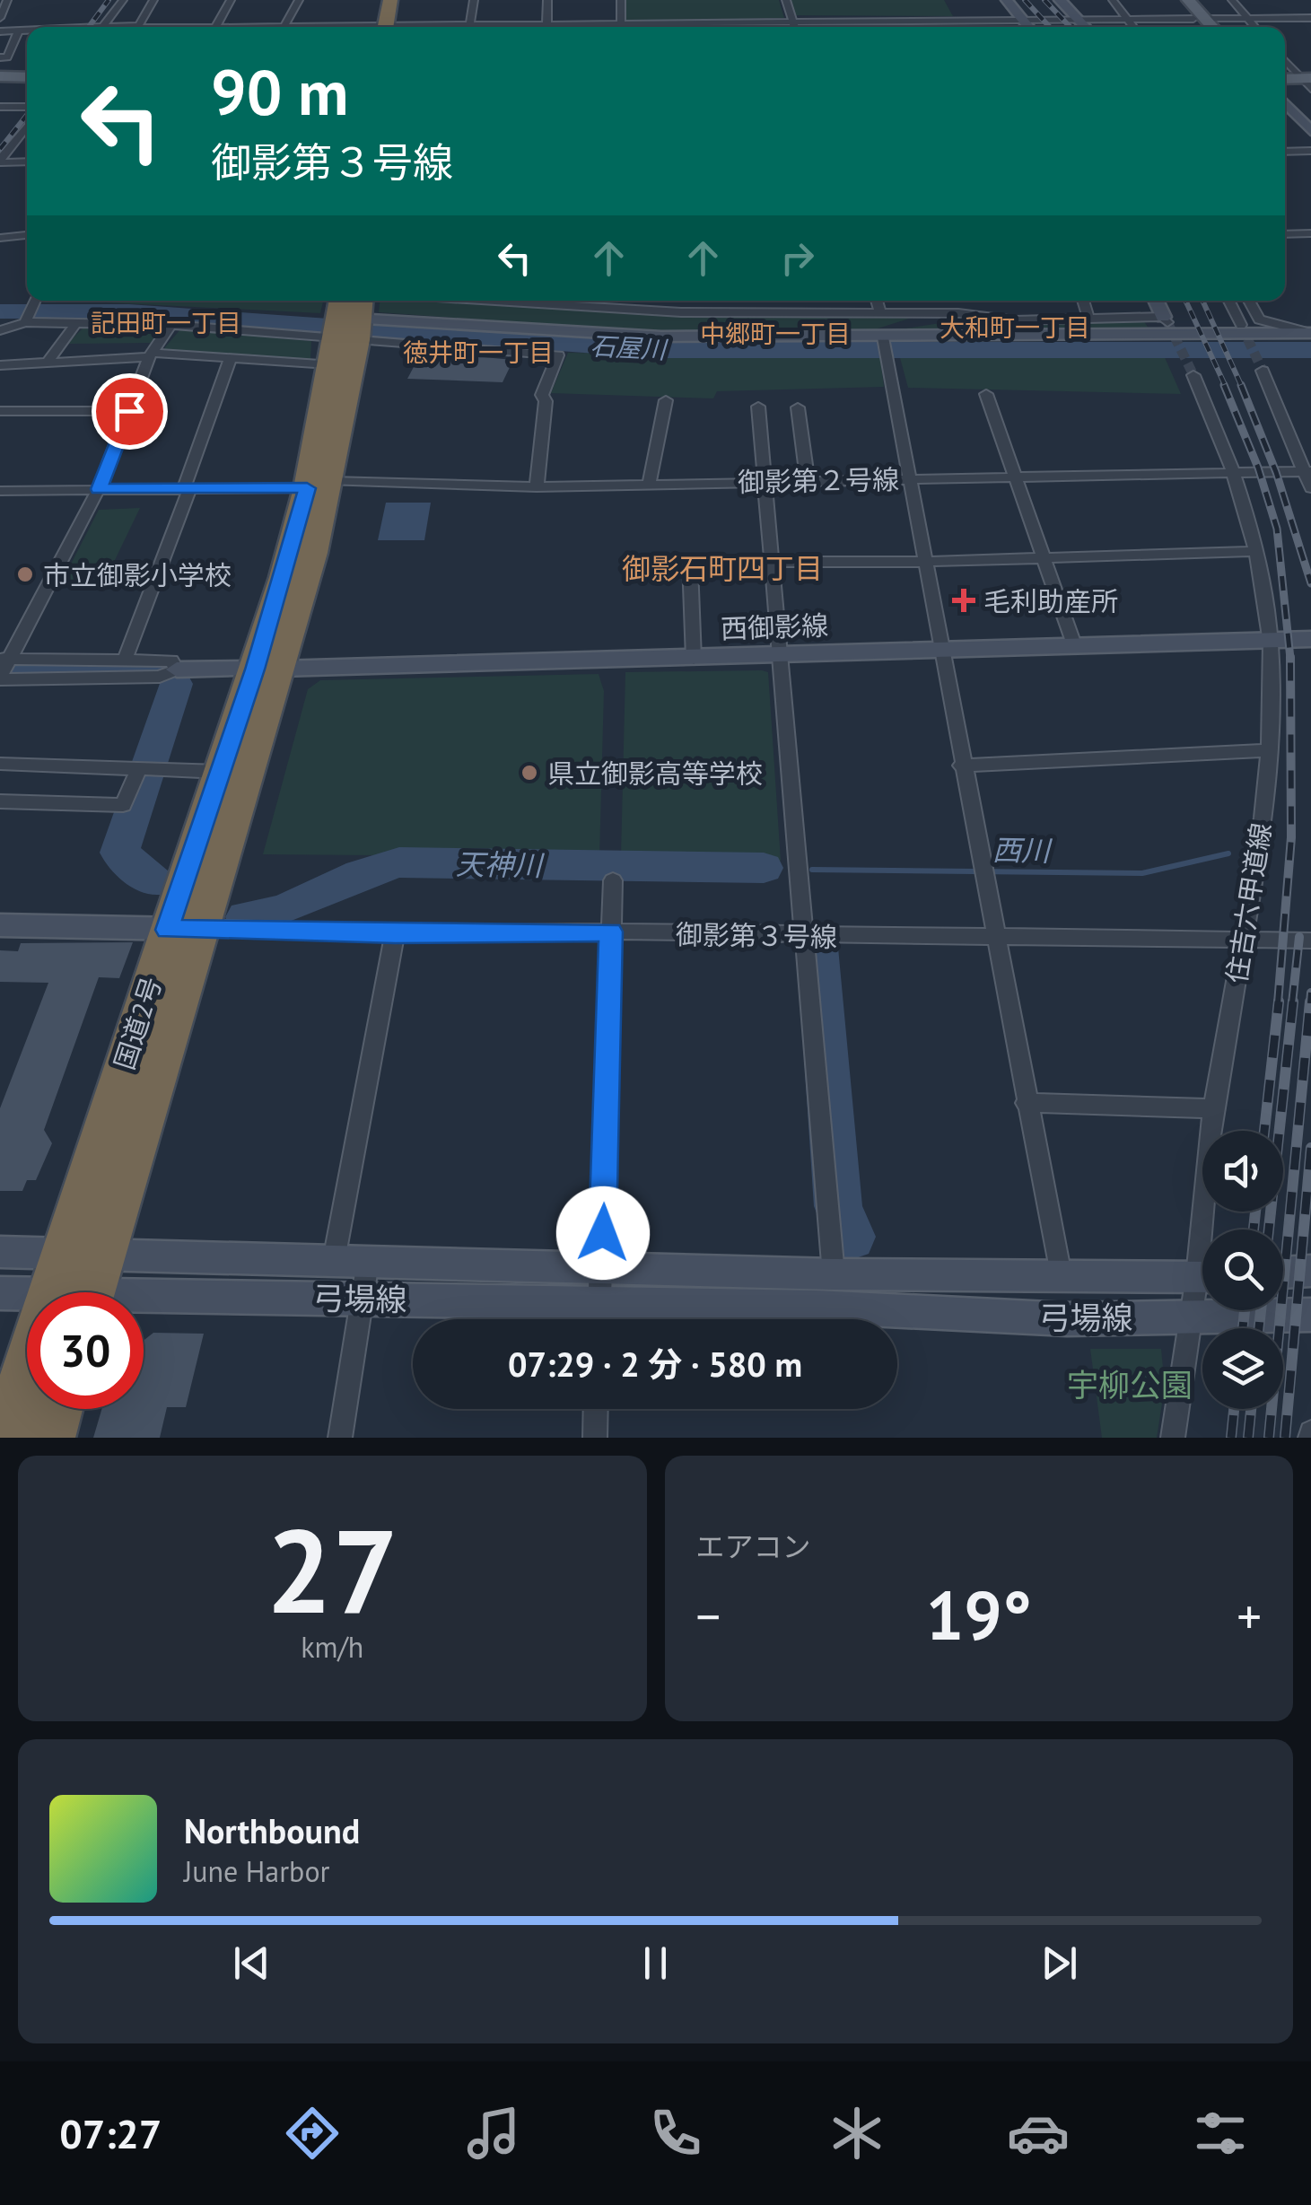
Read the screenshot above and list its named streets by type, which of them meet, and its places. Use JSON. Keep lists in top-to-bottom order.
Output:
{
  "streets": {
    "highway": ["国道2号"],
    "street": [
      "御影第２号線",
      "西御影線",
      "住吉六甲道線",
      "御影第３号線",
      "弓場線"
    ]
  },
  "crossings": [
    ["御影第２号線", "住吉六甲道線"],
    ["御影第２号線", "国道2号"],
    ["西御影線", "住吉六甲道線"],
    ["西御影線", "国道2号"],
    ["住吉六甲道線", "御影第３号線"],
    ["住吉六甲道線", "弓場線"],
    ["御影第３号線", "国道2号"],
    ["国道2号", "弓場線"]
  ],
  "districts": [
    "記田町一丁目",
    "大和町一丁目",
    "中郷町一丁目",
    "徳井町一丁目",
    "御影石町四丁目"
  ],
  "water": ["石屋川", "西川", "天神川"],
  "parks": ["宇柳公園"],
  "places": {
    "other": ["市立御影小学校", "県立御影高等学校"],
    "health": ["毛利助産所"]
  },
  "page": {
    "turn": ["90 m", "御影第３号線"],
    "limit": "30",
    "trip": "07:29 · 2 分 · 580 m",
    "tile": [
      ["27", "km/h"],
      "エアコン"
    ],
    "heat": ["−", "19°", "+"],
    "song": ["Northbound", "June Harbor"],
    "tabs": "07:27"
  }
}
